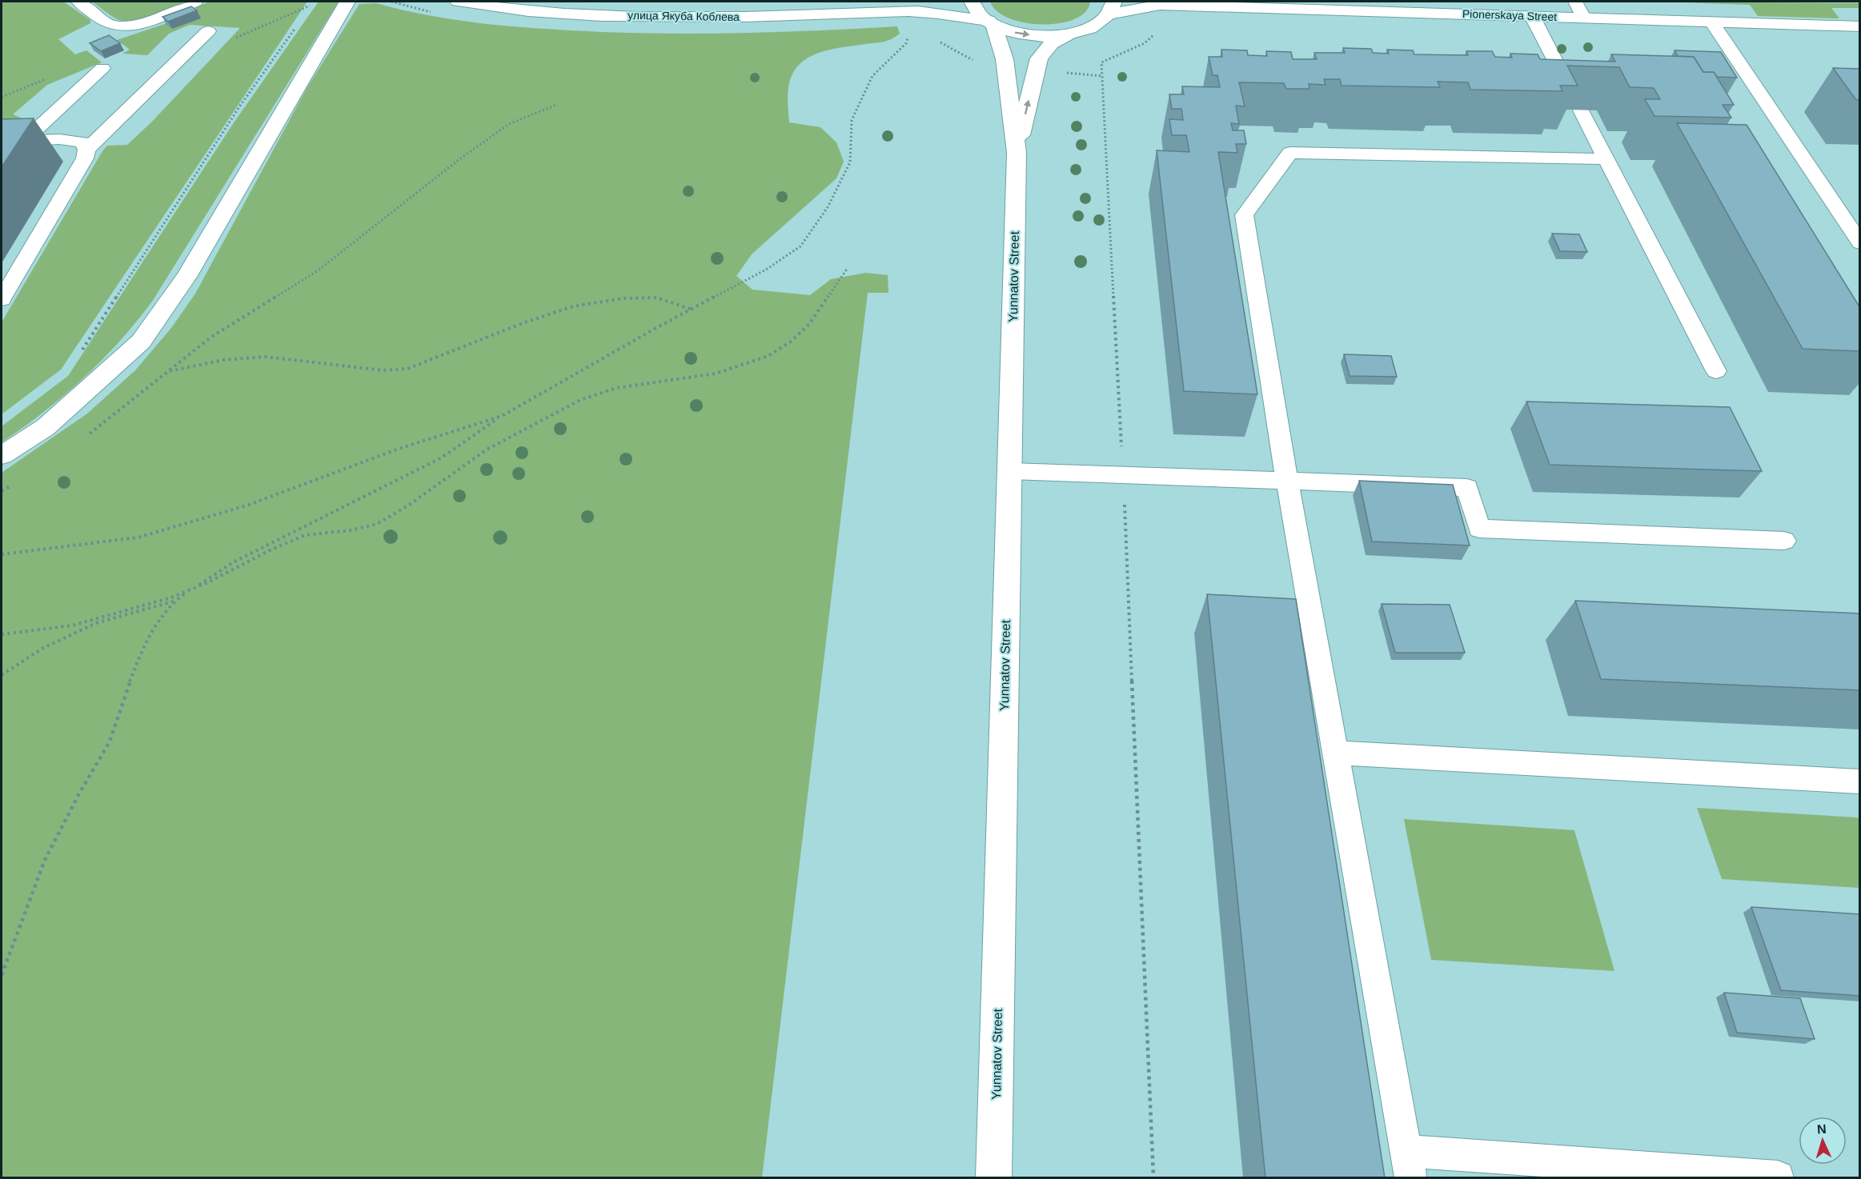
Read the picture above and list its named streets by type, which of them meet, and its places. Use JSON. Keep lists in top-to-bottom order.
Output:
{
  "streets": {
    "main road": ["Pionerskaya Street", "улица Якуба Коблева", "Yunnatov Street"]
  },
  "crossings": [
    ["улица Якуба Коблева", "Yunnatov Street"]
  ],
  "north": "top"
}
